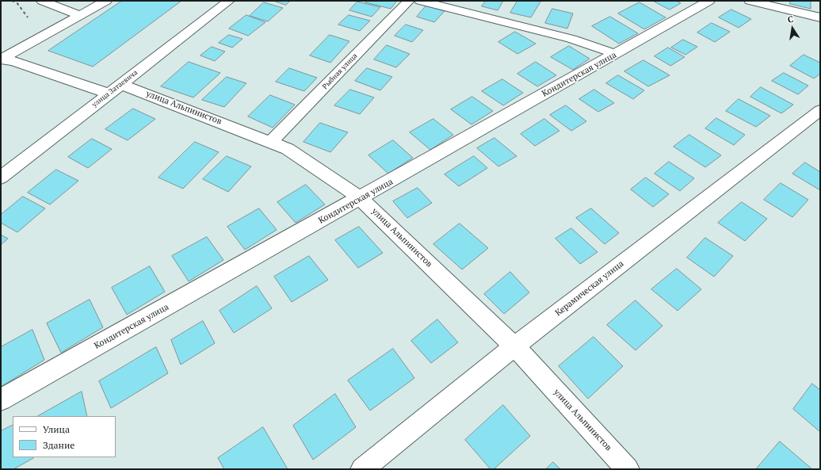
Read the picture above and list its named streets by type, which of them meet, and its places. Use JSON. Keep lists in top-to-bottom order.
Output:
{
  "streets": {
    "street": [
      "Рыбная улица",
      "Кондитерская улица",
      "улица Затаевича",
      "улица Альпинистов",
      "Керамическая улица"
    ]
  },
  "crossings": [
    ["Рыбная улица", "улица Альпинистов"],
    ["Кондитерская улица", "улица Альпинистов"],
    ["улица Затаевича", "улица Альпинистов"],
    ["улица Альпинистов", "Керамическая улица"]
  ],
  "legend": ["Улица", "Здание"],
  "north": "top"
}
